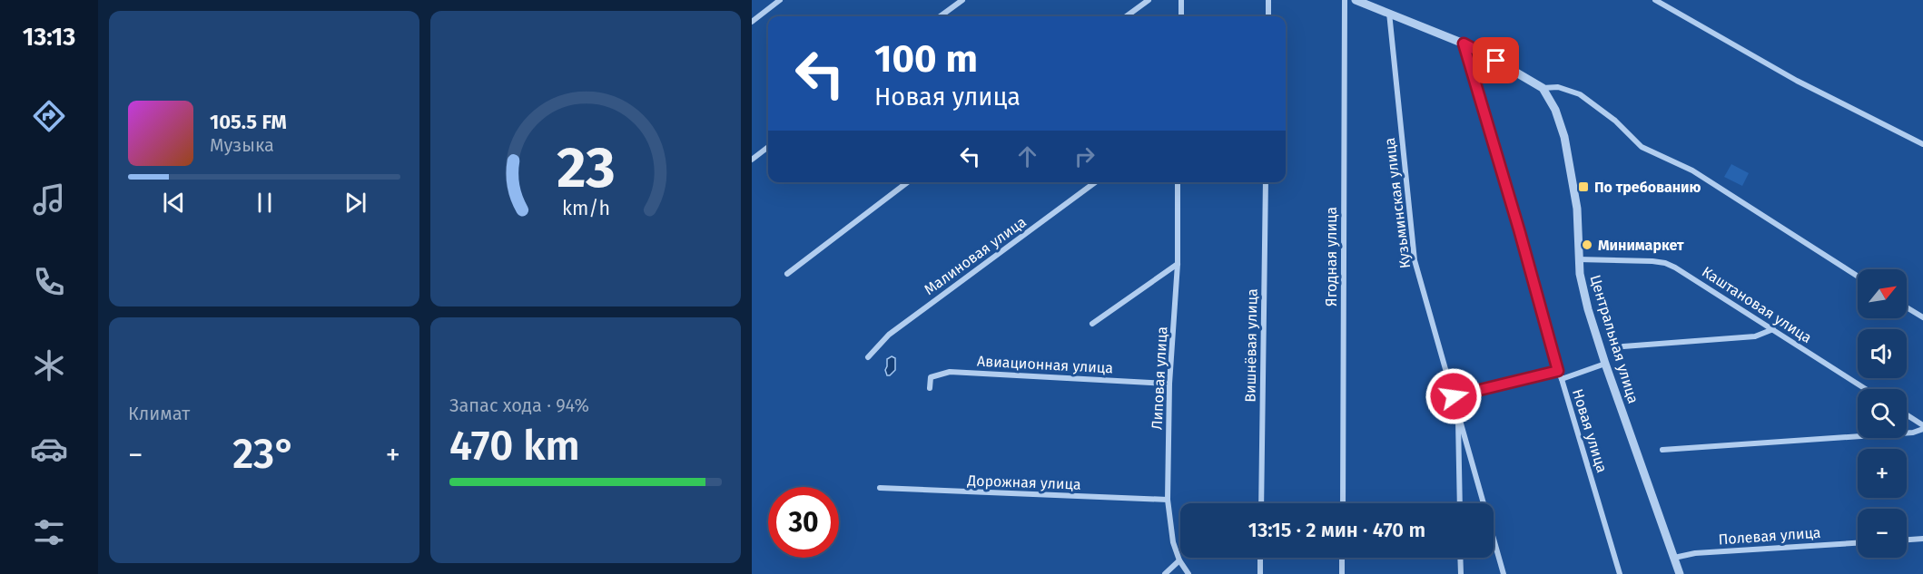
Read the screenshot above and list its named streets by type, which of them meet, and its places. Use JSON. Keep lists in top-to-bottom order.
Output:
{
  "streets": {
    "street": [
      "Кузьминская улица",
      "Малиновая улица",
      "Ягодная улица",
      "Каштановая улица",
      "Центральная улица",
      "Вишнёвая улица",
      "Авиационная улица",
      "Липовая улица",
      "Новая улица",
      "Дорожная улица",
      "Полевая улица"
    ]
  },
  "crossings": [
    ["Каштановая улица", "Центральная улица"],
    ["Центральная улица", "Полевая улица"],
    ["Авиационная улица", "Липовая улица"],
    ["Липовая улица", "Дорожная улица"]
  ],
  "places": {
    "transit": ["По требованию"],
    "other": ["Минимаркет"]
  },
  "north": "top right",
  "page": {
    "tabs": "13:13",
    "turn": ["100 m", "Новая улица"],
    "song": ["105.5 FM", "Музыка"],
    "map_buttons": ["+", "−"],
    "tile": [
      "Климат",
      ["Запас хода · 94%", "470 km"]
    ],
    "heat": ["−", "23°", "+"],
    "limit": "30",
    "trip": "13:15 · 2 мин · 470 m",
    "gauge": ["23", "km/h"]
  }
}
